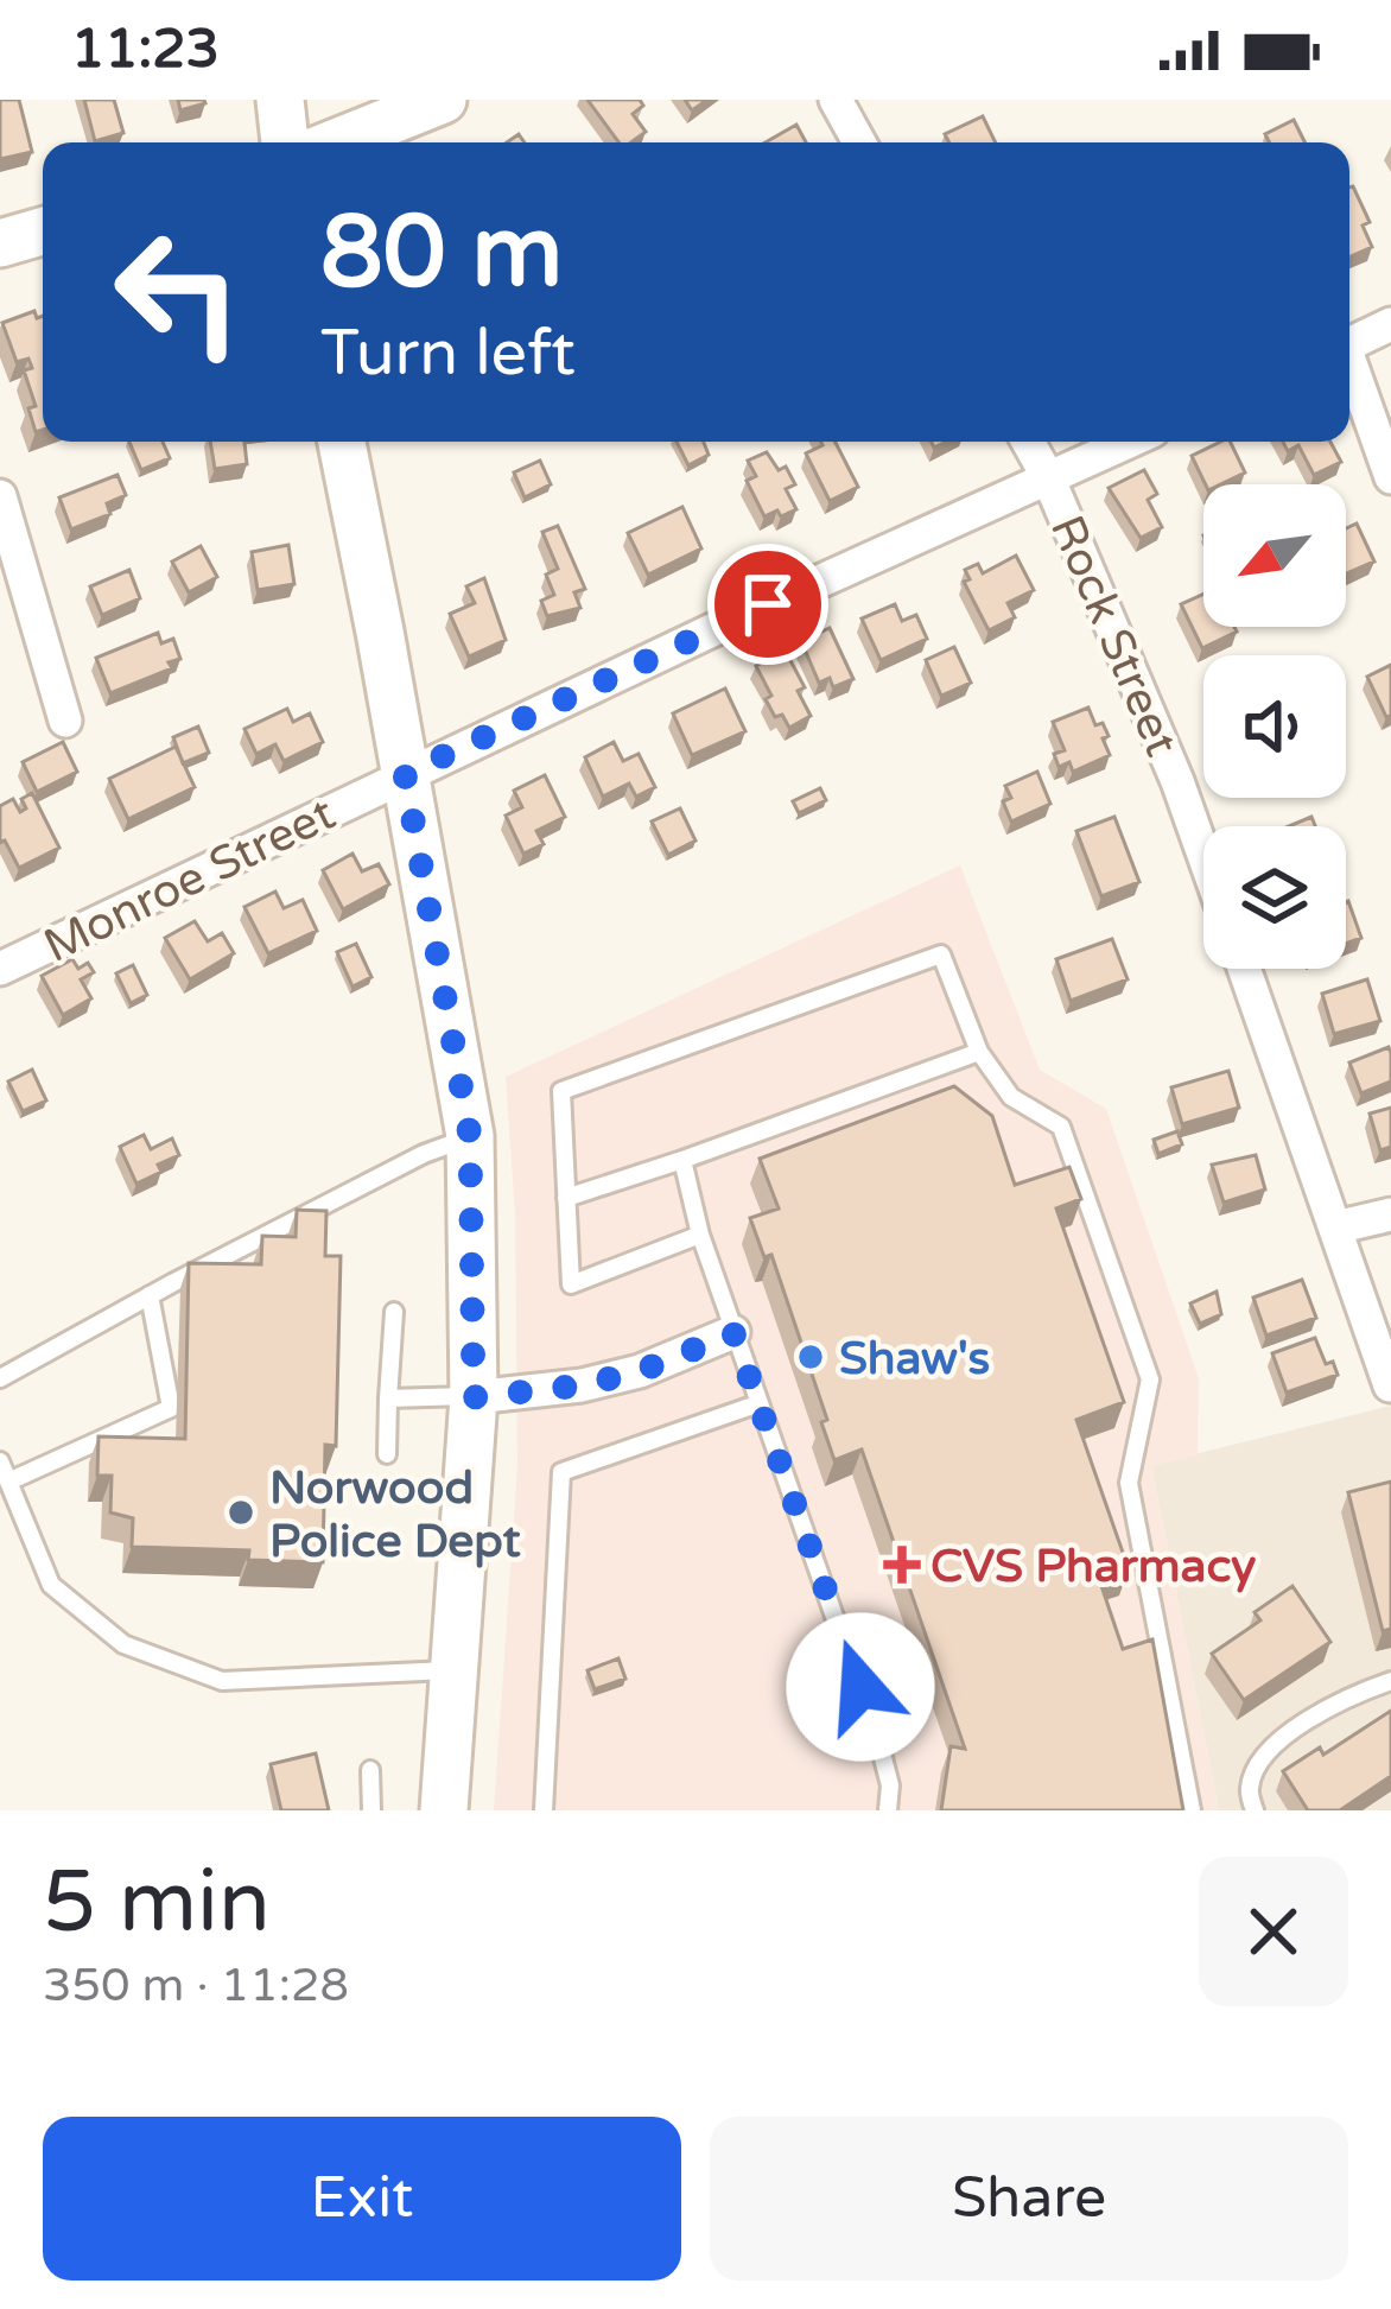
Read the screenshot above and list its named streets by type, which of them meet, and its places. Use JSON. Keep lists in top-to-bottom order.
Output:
{
  "streets": {
    "street": ["Rock Street", "Monroe Street"]
  },
  "crossings": [
    ["Rock Street", "Monroe Street"]
  ],
  "places": {
    "other": ["Shaw's", "Norwood Police Dept"],
    "health": ["CVS Pharmacy"]
  },
  "north": "bottom left",
  "page": {
    "status": "11:23",
    "turn": ["80 m", "Turn left"],
    "heading": ["5 min", "350 m · 11:28"],
    "buttons": ["Exit", "Share"]
  }
}
